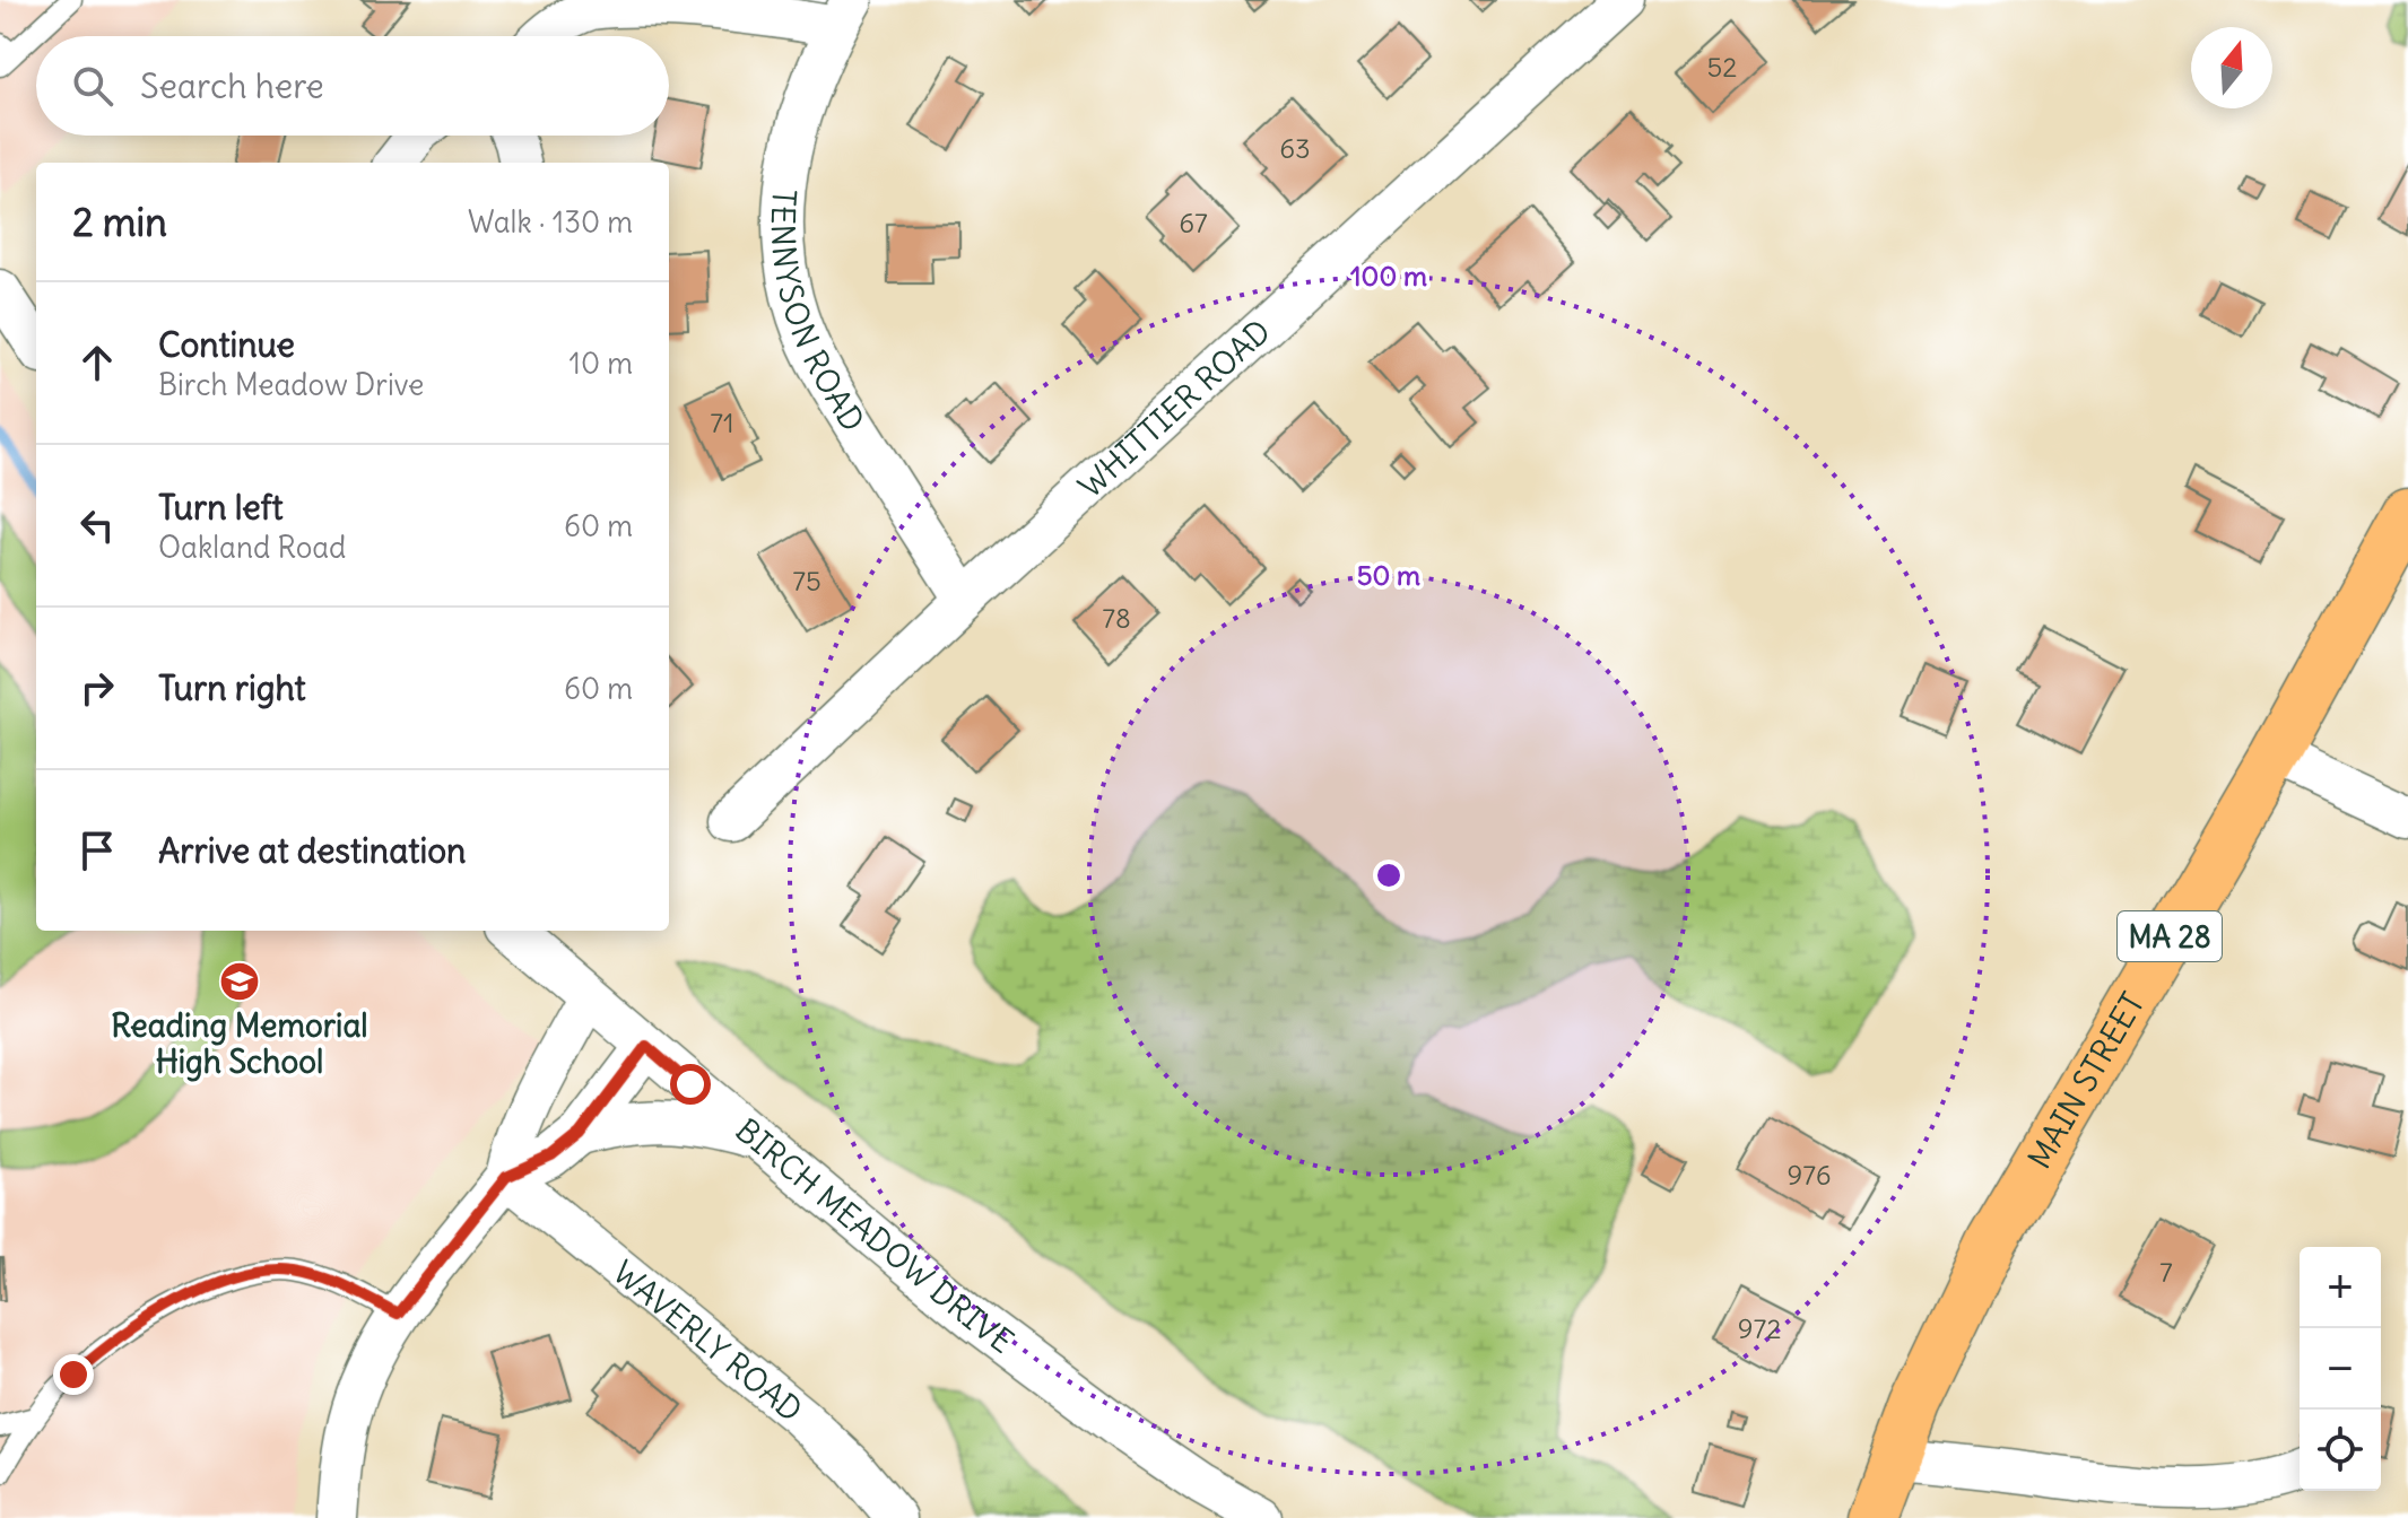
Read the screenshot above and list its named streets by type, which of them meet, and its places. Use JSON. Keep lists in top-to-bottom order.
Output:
{
  "streets": {
    "main road": ["MA 28", "MAIN STREET"],
    "street": [
      "TENNYSON ROAD",
      "WHITTIER ROAD",
      "BIRCH MEADOW DRIVE",
      "WAVERLY ROAD"
    ]
  },
  "crossings": [
    ["TENNYSON ROAD", "WHITTIER ROAD"]
  ],
  "places": {
    "school or university": ["Reading Memorial High School"]
  },
  "house_numbers": [
    "52",
    "63",
    "67",
    "71",
    "75",
    "78",
    "976",
    "7",
    "972"
  ],
  "north": "top",
  "page": {
    "search": "Search here",
    "heading": ["2 min", "Walk · 130 m"],
    "list": [
      ["Continue", "Birch Meadow Drive", "10 m"],
      ["Turn left", "Oakland Road", "60 m"],
      ["Turn right", "60 m"],
      "Arrive at destination"
    ],
    "map_buttons": ["+", "−"]
  },
  "rings": ["100 m", "50 m"]
}
